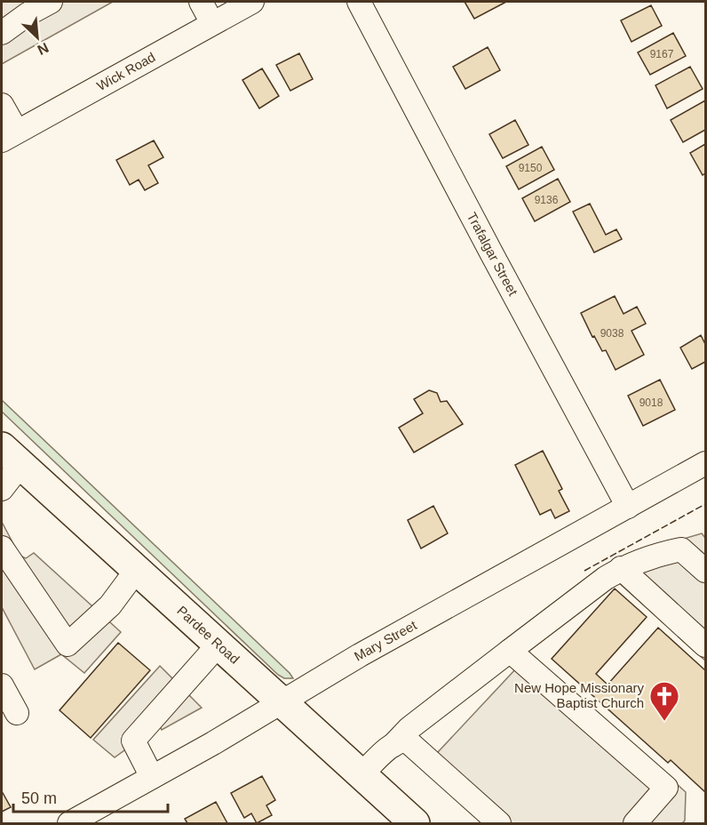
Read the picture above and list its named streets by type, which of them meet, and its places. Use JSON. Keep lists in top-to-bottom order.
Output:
{
  "streets": {
    "main road": ["Pardee Road"],
    "street": ["Wick Road", "Trafalgar Street", "Mary Street"]
  },
  "crossings": [
    ["Trafalgar Street", "Mary Street"],
    ["Pardee Road", "Mary Street"]
  ],
  "places": {
    "church": ["New Hope Missionary Baptist Church"]
  },
  "house_numbers": [
    "9167",
    "9150",
    "9136",
    "9038",
    "9018"
  ],
  "scale_bar": "50 m",
  "north": "bottom right"
}
